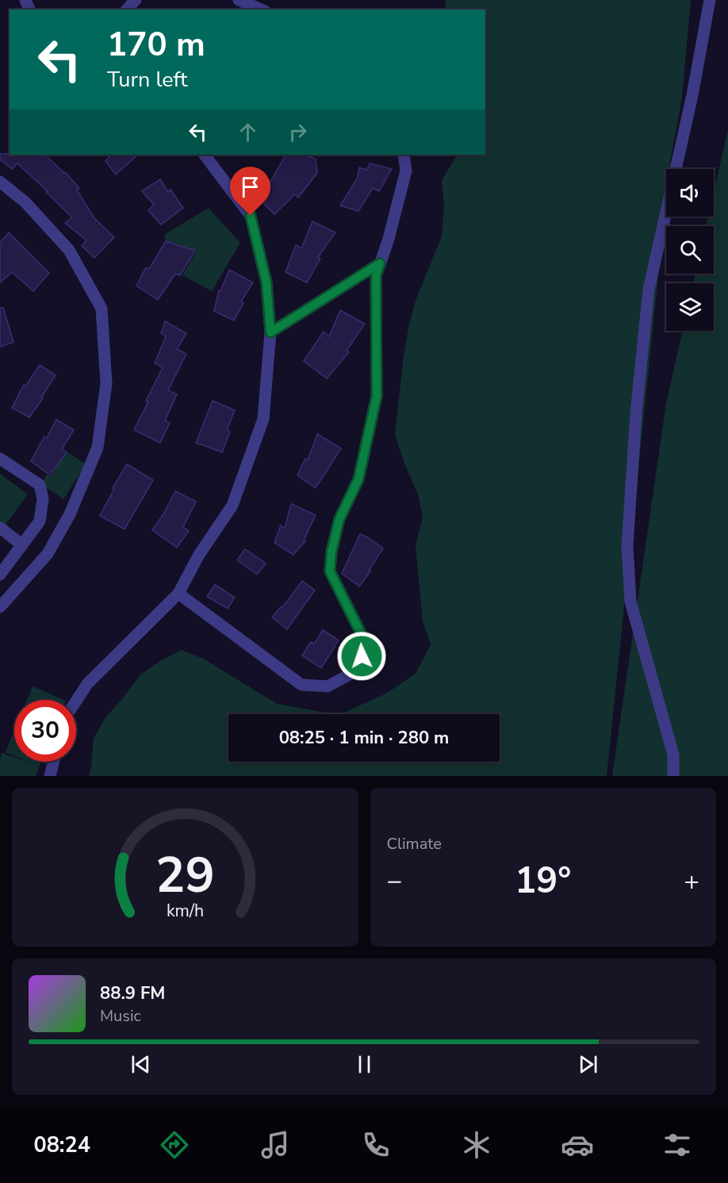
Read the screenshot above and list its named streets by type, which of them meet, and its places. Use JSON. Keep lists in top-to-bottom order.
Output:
{
  "page": {
    "turn": ["170 m", "Turn left"],
    "limit": "30",
    "trip": "08:25 · 1 min · 280 m",
    "tile": "Climate",
    "heat": ["−", "19°", "+"],
    "song": ["88.9 FM", "Music"],
    "tabs": "08:24",
    "gauge": ["29", "km/h"]
  }
}
